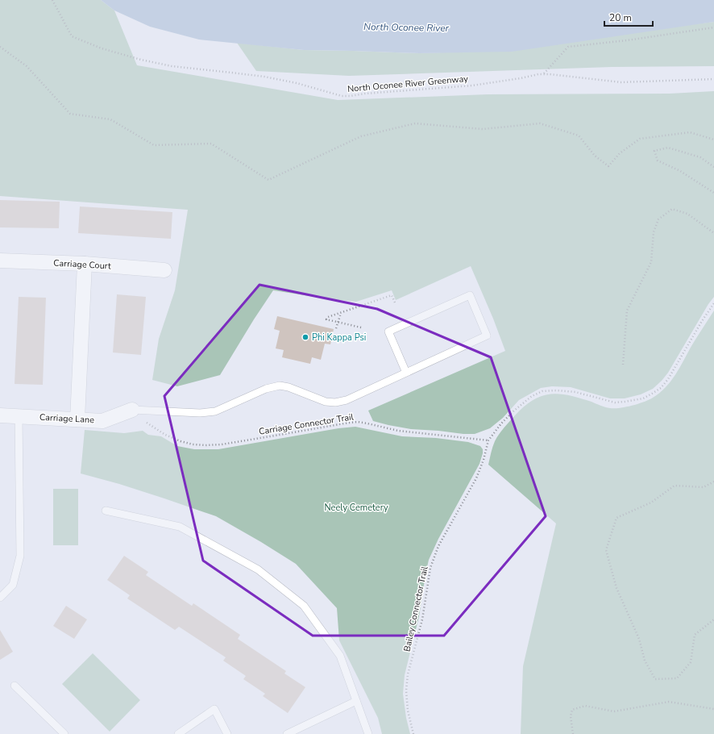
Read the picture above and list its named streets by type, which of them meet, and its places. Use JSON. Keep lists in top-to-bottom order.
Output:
{
  "streets": {
    "street": ["Carriage Court", "Carriage Lane"],
    "path": ["North Oconee River Greenway", "Carriage Connector Trail", "Bailey Connector Trail"]
  },
  "crossings": [
    ["Carriage Connector Trail", "Bailey Connector Trail"]
  ],
  "water": ["North Oconee River"],
  "parks": ["Neely Cemetery"],
  "places": ["Phi Kappa Psi"],
  "scale_bar": "20 m"
}
